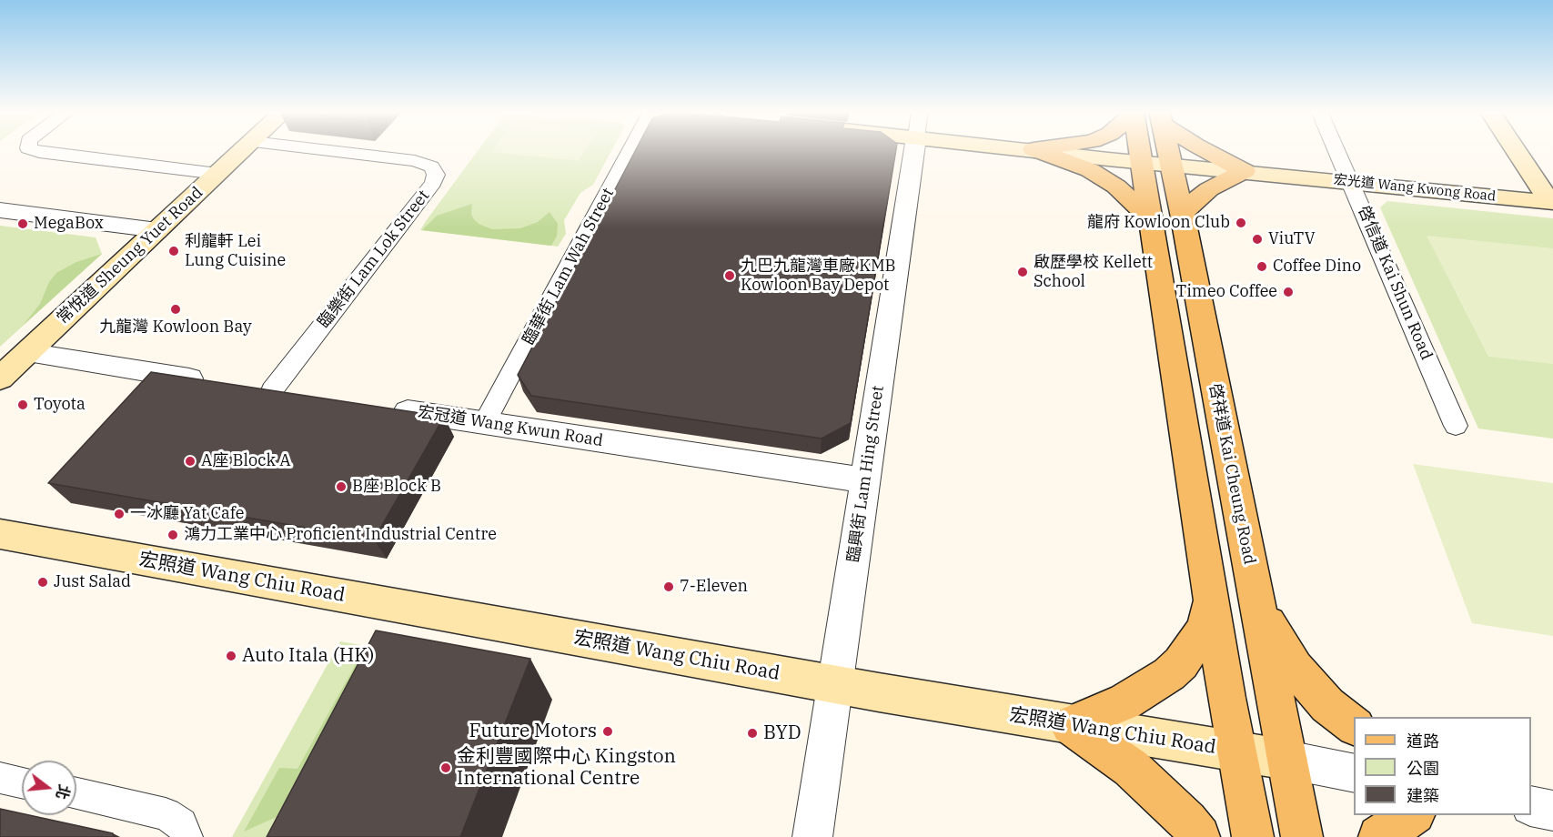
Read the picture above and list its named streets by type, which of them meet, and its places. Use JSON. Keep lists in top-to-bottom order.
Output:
{
  "streets": {
    "main road": [
      "宏光道 Wang Kwong Road",
      "常悅道 Sheung Yuet Road",
      "啓祥道 Kai Cheung Road",
      "宏照道 Wang Chiu Road"
    ],
    "street": [
      "臨樂街 Lam Lok Street",
      "臨華街 Lam Wah Street",
      "啓信道 Kai Shun Road",
      "宏冠道 Wang Kwun Road",
      "臨興街 Lam Hing Street"
    ]
  },
  "crossings": [
    ["宏光道 Wang Kwong Road", "啓信道 Kai Shun Road"],
    ["宏光道 Wang Kwong Road", "啓祥道 Kai Cheung Road"],
    ["臨華街 Lam Wah Street", "宏冠道 Wang Kwun Road"],
    ["宏冠道 Wang Kwun Road", "臨興街 Lam Hing Street"],
    ["臨興街 Lam Hing Street", "宏照道 Wang Chiu Road"],
    ["啓祥道 Kai Cheung Road", "宏照道 Wang Chiu Road"]
  ],
  "places": [
    "龍府 Kowloon Club",
    "MegaBox",
    "ViuTV",
    "利龍軒 Lei Lung Cuisine",
    "Coffee Dino",
    "啟歷學校 Kellett School",
    "九巴九龍灣車廠 KMB Kowloon Bay Depot",
    "Timeo Coffee",
    "九龍灣 Kowloon Bay",
    "Toyota",
    "A座 Block A",
    "B座 Block B",
    "一冰廳 Yat Cafe",
    "鴻力工業中心 Proficient Industrial Centre",
    "Just Salad",
    "7-Eleven",
    "Auto Itala (HK)",
    "Future Motors",
    "BYD",
    "金利豐國際中心 Kingston International Centre"
  ],
  "legend": ["道路", "公園", "建築"],
  "north": "right"
}
